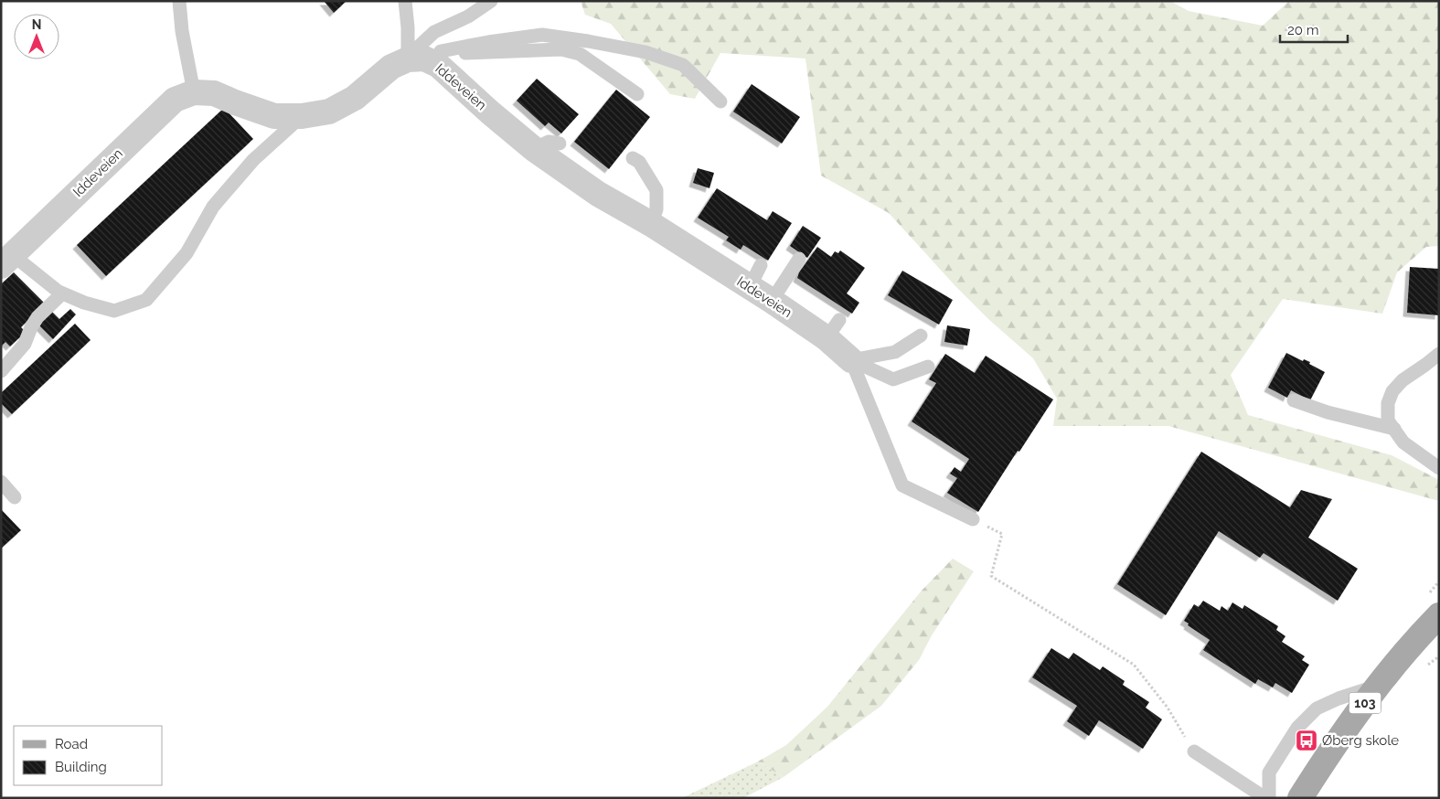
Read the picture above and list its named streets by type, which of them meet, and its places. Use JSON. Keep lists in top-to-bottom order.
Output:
{
  "streets": {
    "main road": ["103"],
    "street": ["Iddeveien"]
  },
  "places": {
    "bus stop": ["Øberg skole"]
  },
  "legend": ["Road", "Building"],
  "scale_bar": "20 m",
  "north": "top"
}
